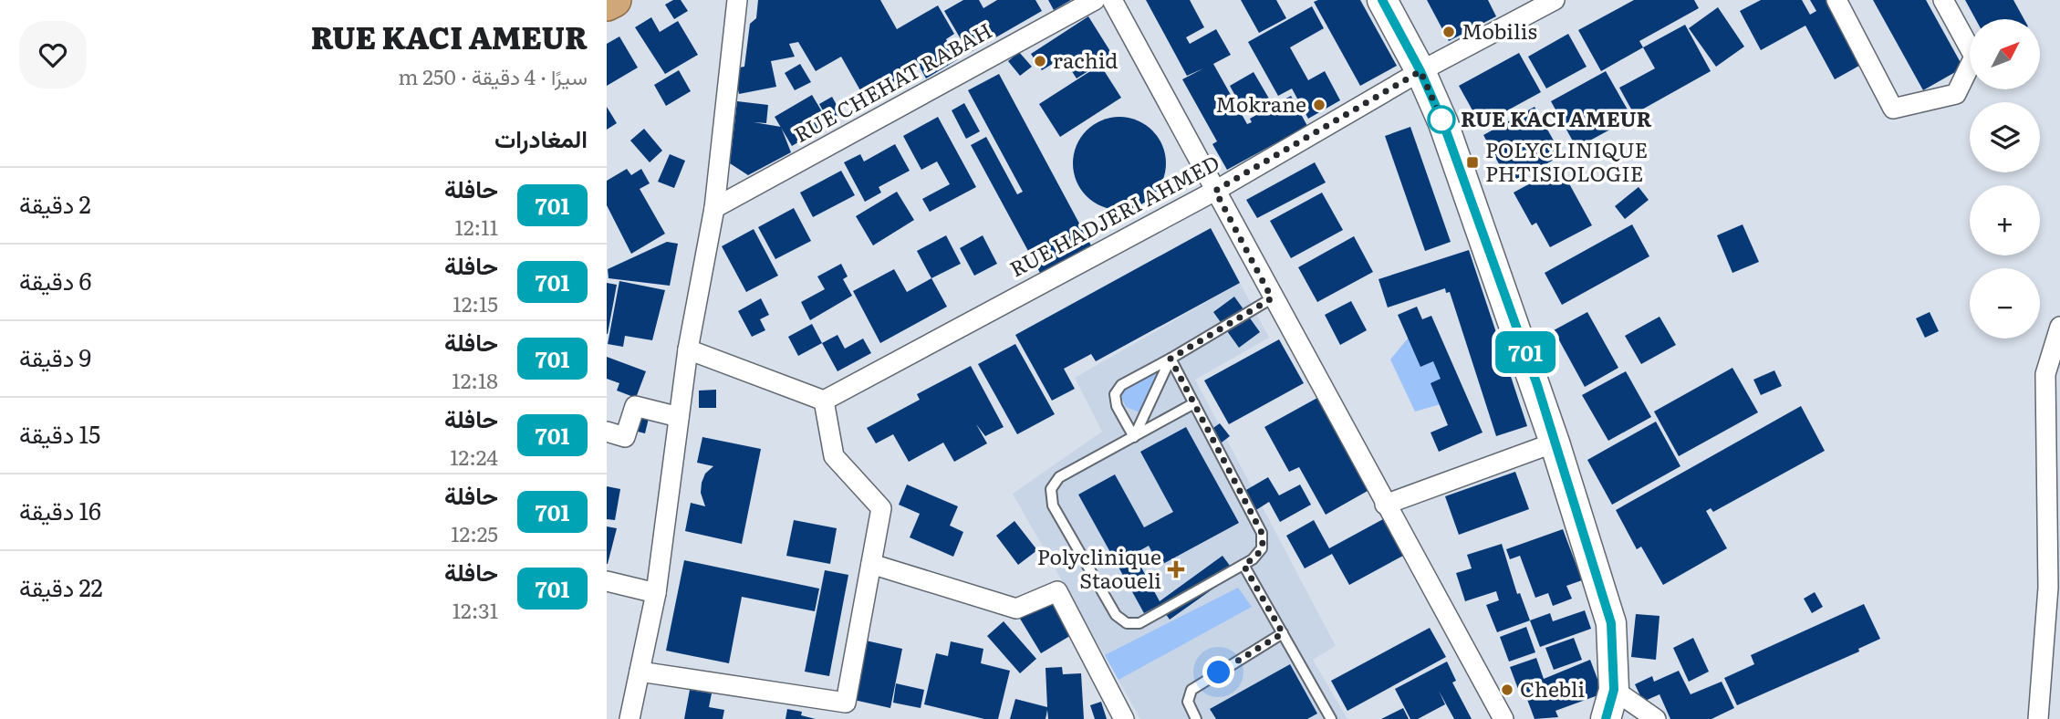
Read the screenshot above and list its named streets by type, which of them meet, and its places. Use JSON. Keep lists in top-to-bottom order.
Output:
{
  "streets": {
    "street": ["RUE CHEHAT RABAH", "RUE HADJERI AHMED"]
  },
  "places": {
    "other": [
      "Mobilis",
      "rachid",
      "Mokrane",
      "RUE KACI AMEUR",
      "Chebli"
    ],
    "transit": ["POLYCLINIQUE PHTISIOLOGIE"],
    "health": ["Polyclinique Staoueli"]
  },
  "lines": ["bus line 701"],
  "north": "top right",
  "page": {
    "on_map": "701",
    "heading": [
      ["RUE KACI AMEUR", "سيرًا · 4 دقيقة · 250 m"],
      "المغادرات"
    ],
    "map_buttons": ["+", "−"],
    "list": [
      {
        "mark": "701",
        "name": "حافلة",
        "note": "12:11",
        "value": "2 دقيقة"
      },
      {
        "mark": "701",
        "name": "حافلة",
        "note": "12:15",
        "value": "6 دقيقة"
      },
      {
        "mark": "701",
        "name": "حافلة",
        "note": "12:18",
        "value": "9 دقيقة"
      },
      {
        "mark": "701",
        "name": "حافلة",
        "note": "12:24",
        "value": "15 دقيقة"
      },
      {
        "mark": "701",
        "name": "حافلة",
        "note": "12:25",
        "value": "16 دقيقة"
      },
      {
        "mark": "701",
        "name": "حافلة",
        "note": "12:31",
        "value": "22 دقيقة"
      }
    ]
  }
}
